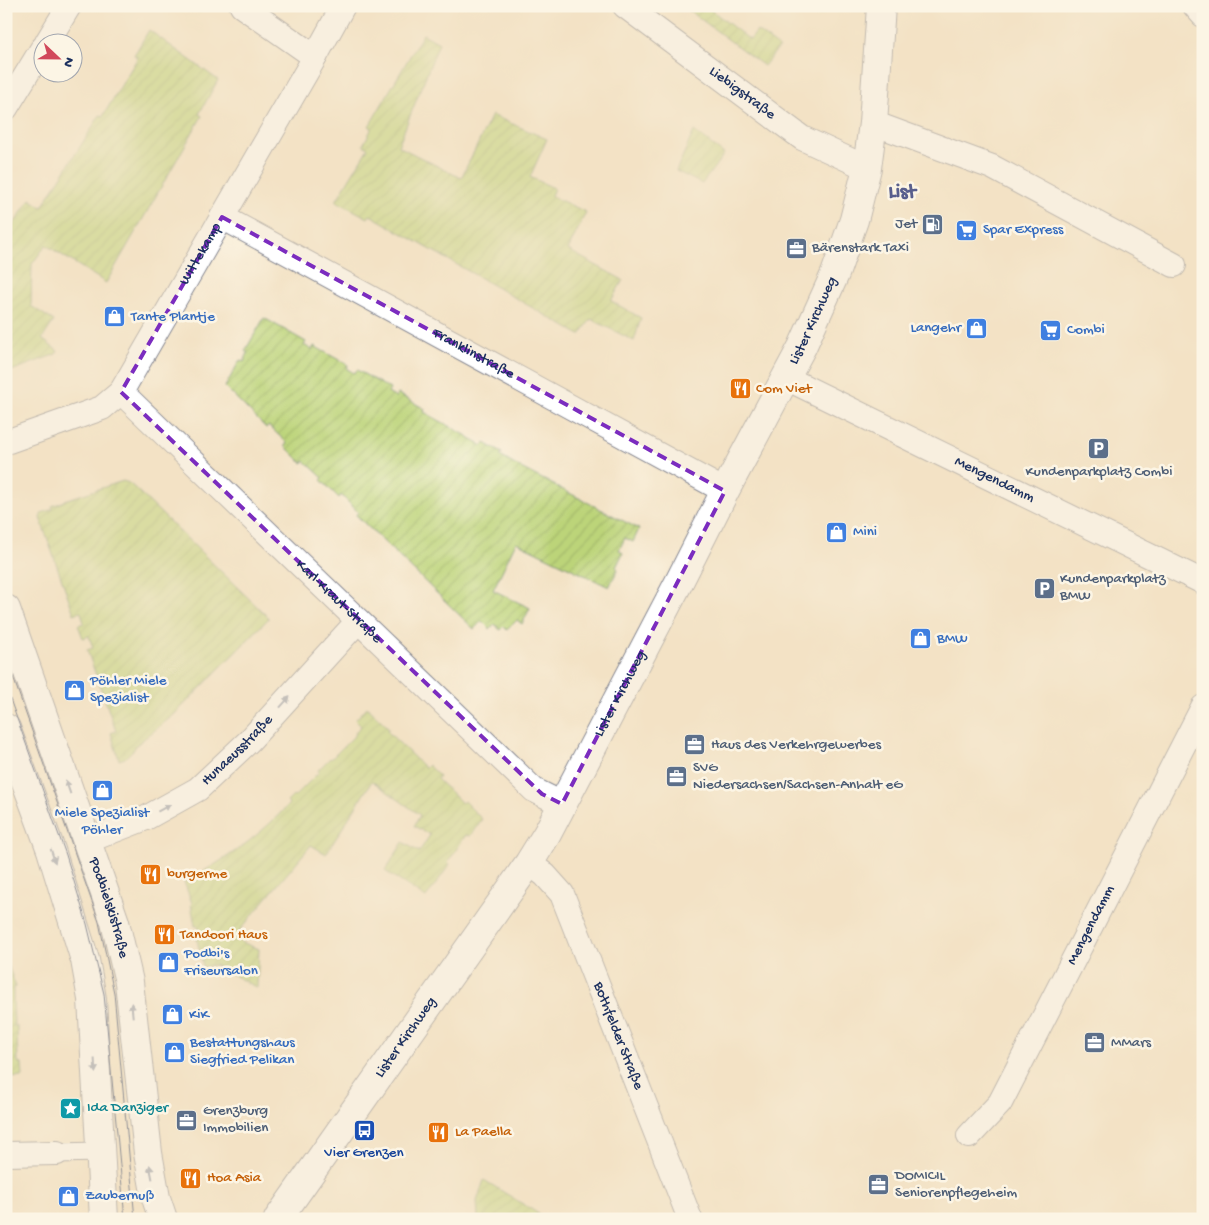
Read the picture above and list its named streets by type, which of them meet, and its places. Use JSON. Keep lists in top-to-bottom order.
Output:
{
  "streets": {
    "street": [
      "Liebigstraße",
      "Wittekamp",
      "Lister Kirchweg",
      "Franklinstraße",
      "Mengendamm",
      "Karl-Kraut-Straße",
      "Hunaeusstraße",
      "Podbielskistraße",
      "Bothfelder Straße"
    ]
  },
  "crossings": [
    ["Liebigstraße", "Lister Kirchweg"],
    ["Wittekamp", "Franklinstraße"],
    ["Wittekamp", "Karl-Kraut-Straße"],
    ["Lister Kirchweg", "Franklinstraße"],
    ["Lister Kirchweg", "Mengendamm"],
    ["Lister Kirchweg", "Karl-Kraut-Straße"],
    ["Lister Kirchweg", "Bothfelder Straße"],
    ["Karl-Kraut-Straße", "Hunaeusstraße"],
    ["Hunaeusstraße", "Podbielskistraße"]
  ],
  "one_way": ["Hunaeusstraße"],
  "districts": ["List"],
  "places": {
    "fuel station": ["Jet"],
    "supermarket": ["Spar Express", "Combi"],
    "office": [
      "Bärenstark Taxi",
      "Haus des Verkehrgewerbes",
      "SVG Niedersachsen/Sachsen-Anhalt eG",
      "MMars",
      "Grenzburg Immobilien",
      "DOMICIL Seniorenpflegeheim"
    ],
    "shop": [
      "Tante Plantje",
      "Langehr",
      "Mini",
      "BMW",
      "Pöhler Miele Spezialist",
      "Miele Spezialist Pöhler",
      "Podbi's Friseursalon",
      "KiK",
      "Bestattungshaus Siegfried Pelikan",
      "Zaubernuß"
    ],
    "restaurant": [
      "Com Viet",
      "burgerme",
      "Tandoori Haus",
      "La Paella",
      "Hoa Asia"
    ],
    "parking": ["Kundenparkplatz Combi", "Kundenparkplatz BMW"],
    "place": ["Ida Danziger"],
    "bus stop": ["Vier Grenzen"]
  },
  "north": "right"
}
